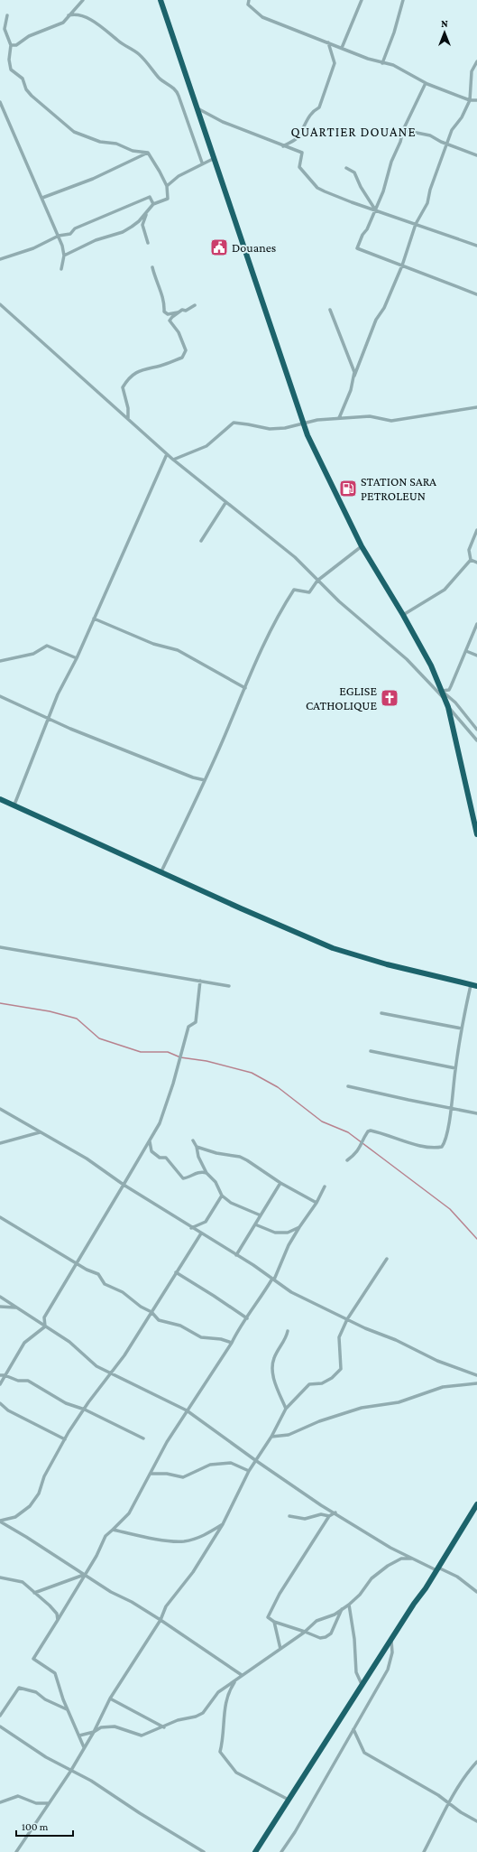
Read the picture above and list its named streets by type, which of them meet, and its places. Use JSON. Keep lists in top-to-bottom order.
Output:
{
  "districts": ["QUARTIER DOUANE"],
  "places": {
    "public building": ["Douanes"],
    "fuel station": ["STATION SARA PETROLEUN"],
    "church": ["EGLISE CATHOLIQUE"]
  },
  "scale_bar": "100 m",
  "north": "top"
}
